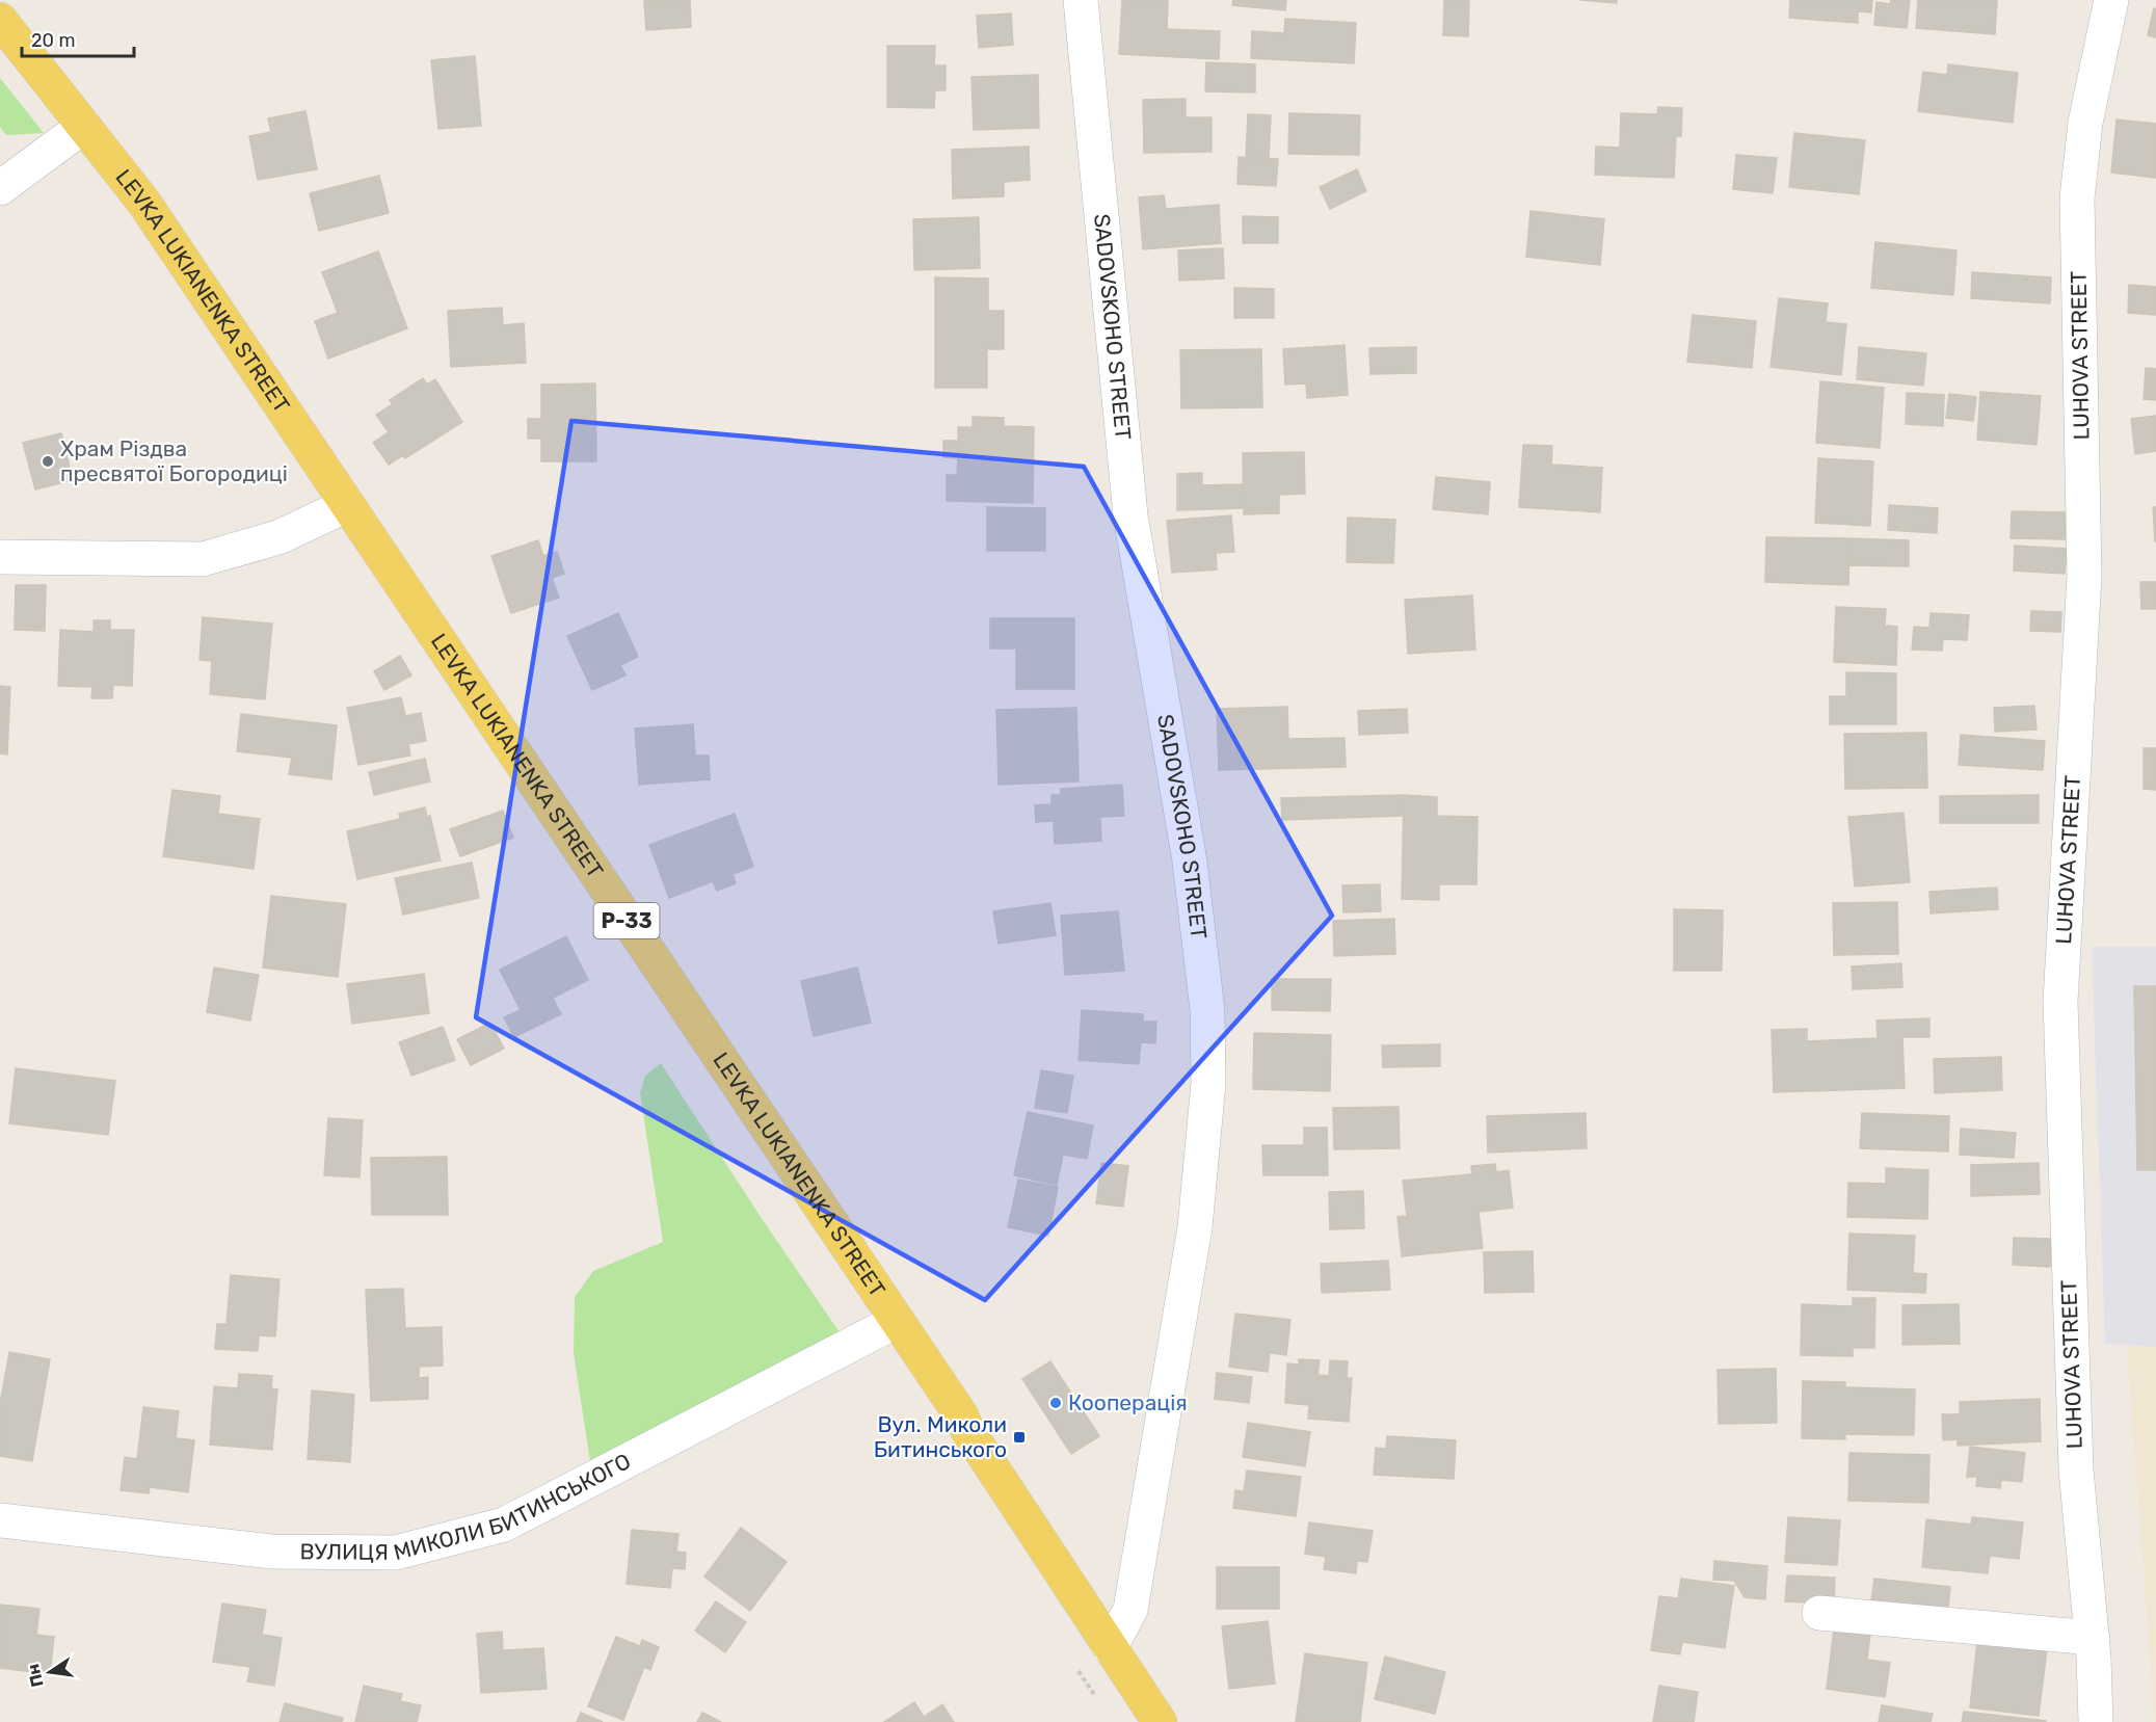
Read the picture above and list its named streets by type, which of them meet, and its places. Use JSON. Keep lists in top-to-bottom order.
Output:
{
  "streets": {
    "main road": ["LEVKA LUKIANENKA STREET", "Р-33"],
    "street": ["SADOVSKOHO STREET", "LUHOVA STREET", "ВУЛИЦЯ МИКОЛИ БИТИНСЬКОГО"]
  },
  "crossings": [
    ["LEVKA LUKIANENKA STREET", "SADOVSKOHO STREET"],
    ["LEVKA LUKIANENKA STREET", "ВУЛИЦЯ МИКОЛИ БИТИНСЬКОГО"]
  ],
  "places": {
    "other": ["Храм Різдва пресвятої Богородиці", "Кооперація"],
    "transit": ["Вул. Миколи Битинського"]
  },
  "scale_bar": "20 m",
  "north": "left"
}
